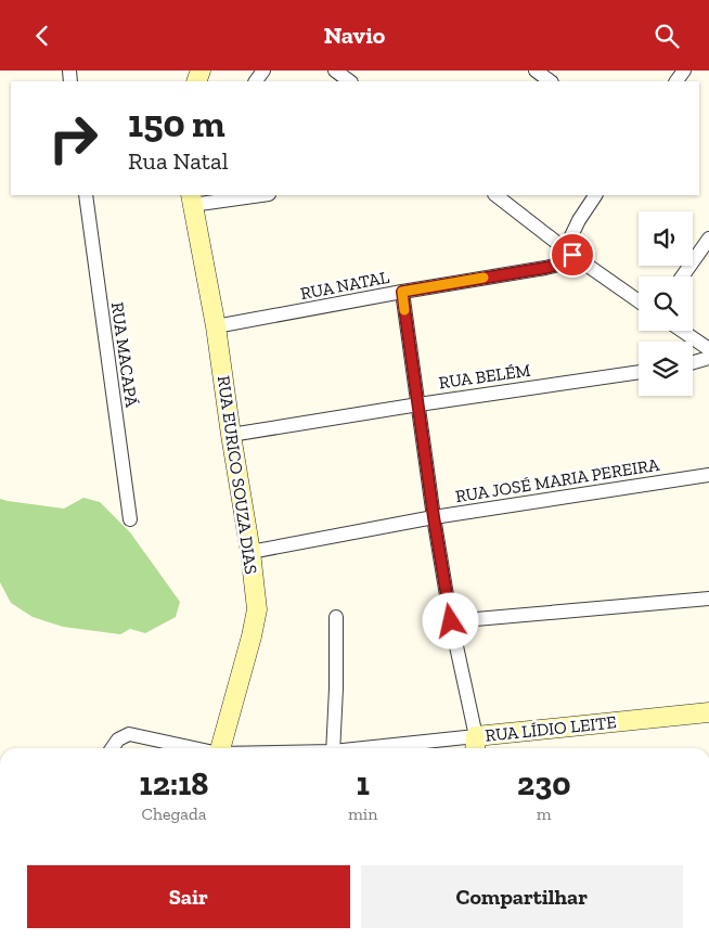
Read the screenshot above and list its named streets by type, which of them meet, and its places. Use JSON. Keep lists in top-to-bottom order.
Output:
{
  "streets": {
    "street": [
      "RUA NATAL",
      "RUA MACAPÁ",
      "RUA BELÉM",
      "RUA EURICO SOUZA DIAS",
      "RUA JOSÉ MARIA PEREIRA",
      "RUA LÍDIO LEITE"
    ]
  },
  "crossings": [
    ["RUA NATAL", "RUA EURICO SOUZA DIAS"],
    ["RUA BELÉM", "RUA EURICO SOUZA DIAS"],
    ["RUA EURICO SOUZA DIAS", "RUA JOSÉ MARIA PEREIRA"]
  ],
  "page": {
    "header": "Navio",
    "turn": ["150 m", "Rua Natal"],
    "eta": [
      "12:18",
      "Chegada",
      "1",
      "min",
      "230",
      "m"
    ],
    "buttons": ["Sair", "Compartilhar"]
  }
}
